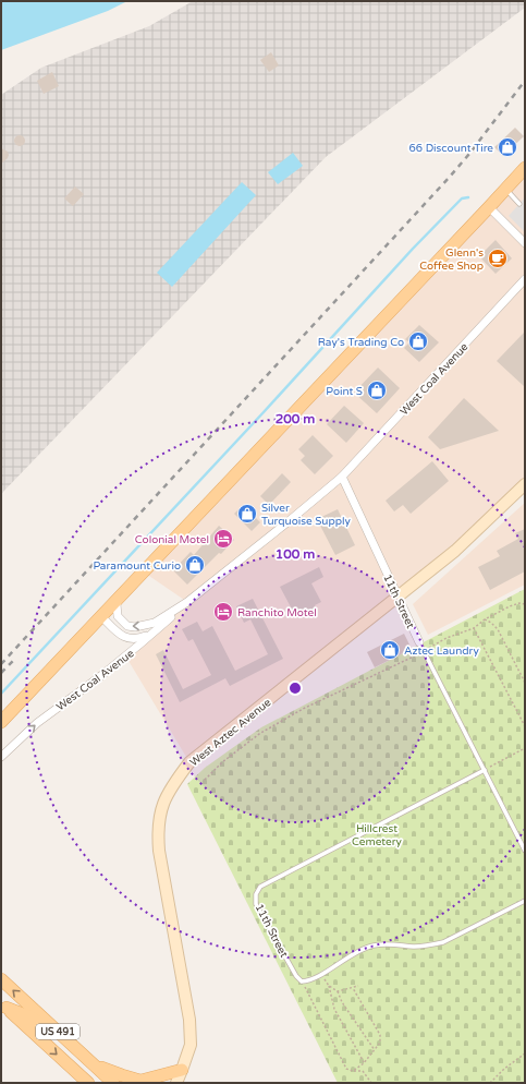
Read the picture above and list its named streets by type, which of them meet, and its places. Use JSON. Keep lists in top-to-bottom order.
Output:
{
  "streets": {
    "main road": ["West Aztec Avenue", "US 491"],
    "street": ["West Coal Avenue", "11th Street"]
  },
  "crossings": [
    ["West Coal Avenue", "11th Street"],
    ["11th Street", "West Aztec Avenue"]
  ],
  "parks": ["Hillcrest Cemetery"],
  "places": {
    "shop": [
      "66 Discount Tire",
      "Ray's Trading Co",
      "Point S",
      "Silver Turquoise Supply",
      "Paramount Curio",
      "Aztec Laundry"
    ],
    "cafe": ["Glenn's Coffee Shop"],
    "hotel": ["Colonial Motel", "Ranchito Motel"]
  },
  "rings": ["200 m", "100 m"]
}
